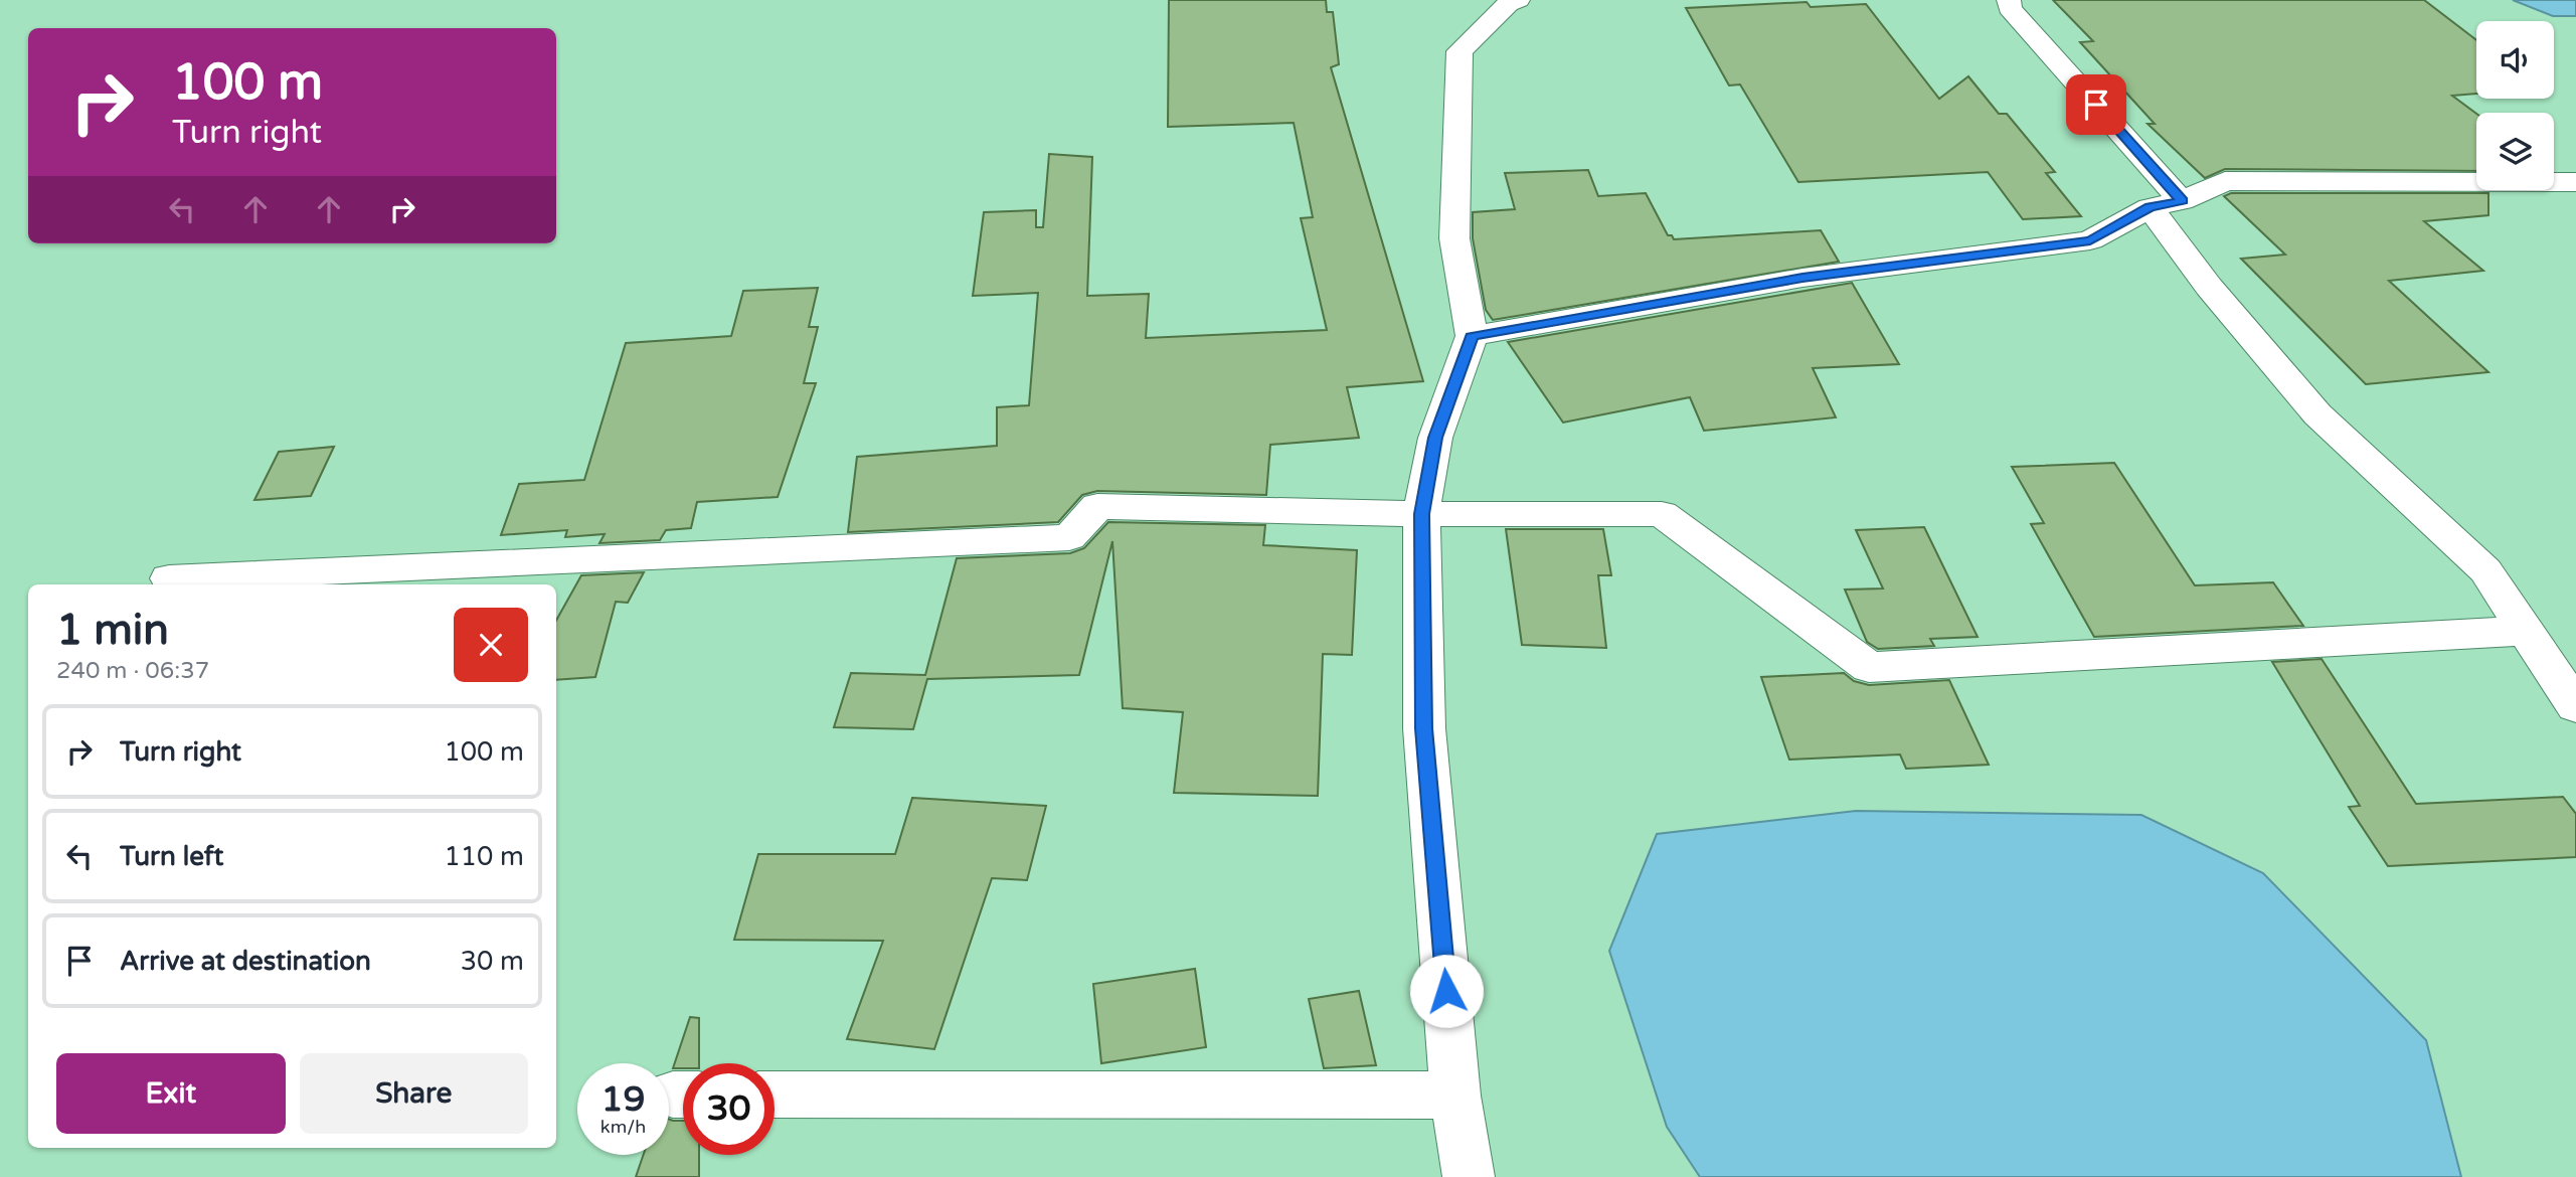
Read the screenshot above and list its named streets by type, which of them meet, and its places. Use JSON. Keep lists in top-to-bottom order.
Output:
{
  "page": {
    "turn": ["100 m", "Turn right"],
    "heading": ["1 min", "240 m · 06:37"],
    "list": [
      {
        "name": "Turn right",
        "value": "100 m"
      },
      {
        "name": "Turn left",
        "value": "110 m"
      },
      {
        "name": "Arrive at destination",
        "value": "30 m"
      }
    ],
    "buttons": ["Exit", "Share"],
    "speed": "19 km/h",
    "limit": "30"
  }
}
